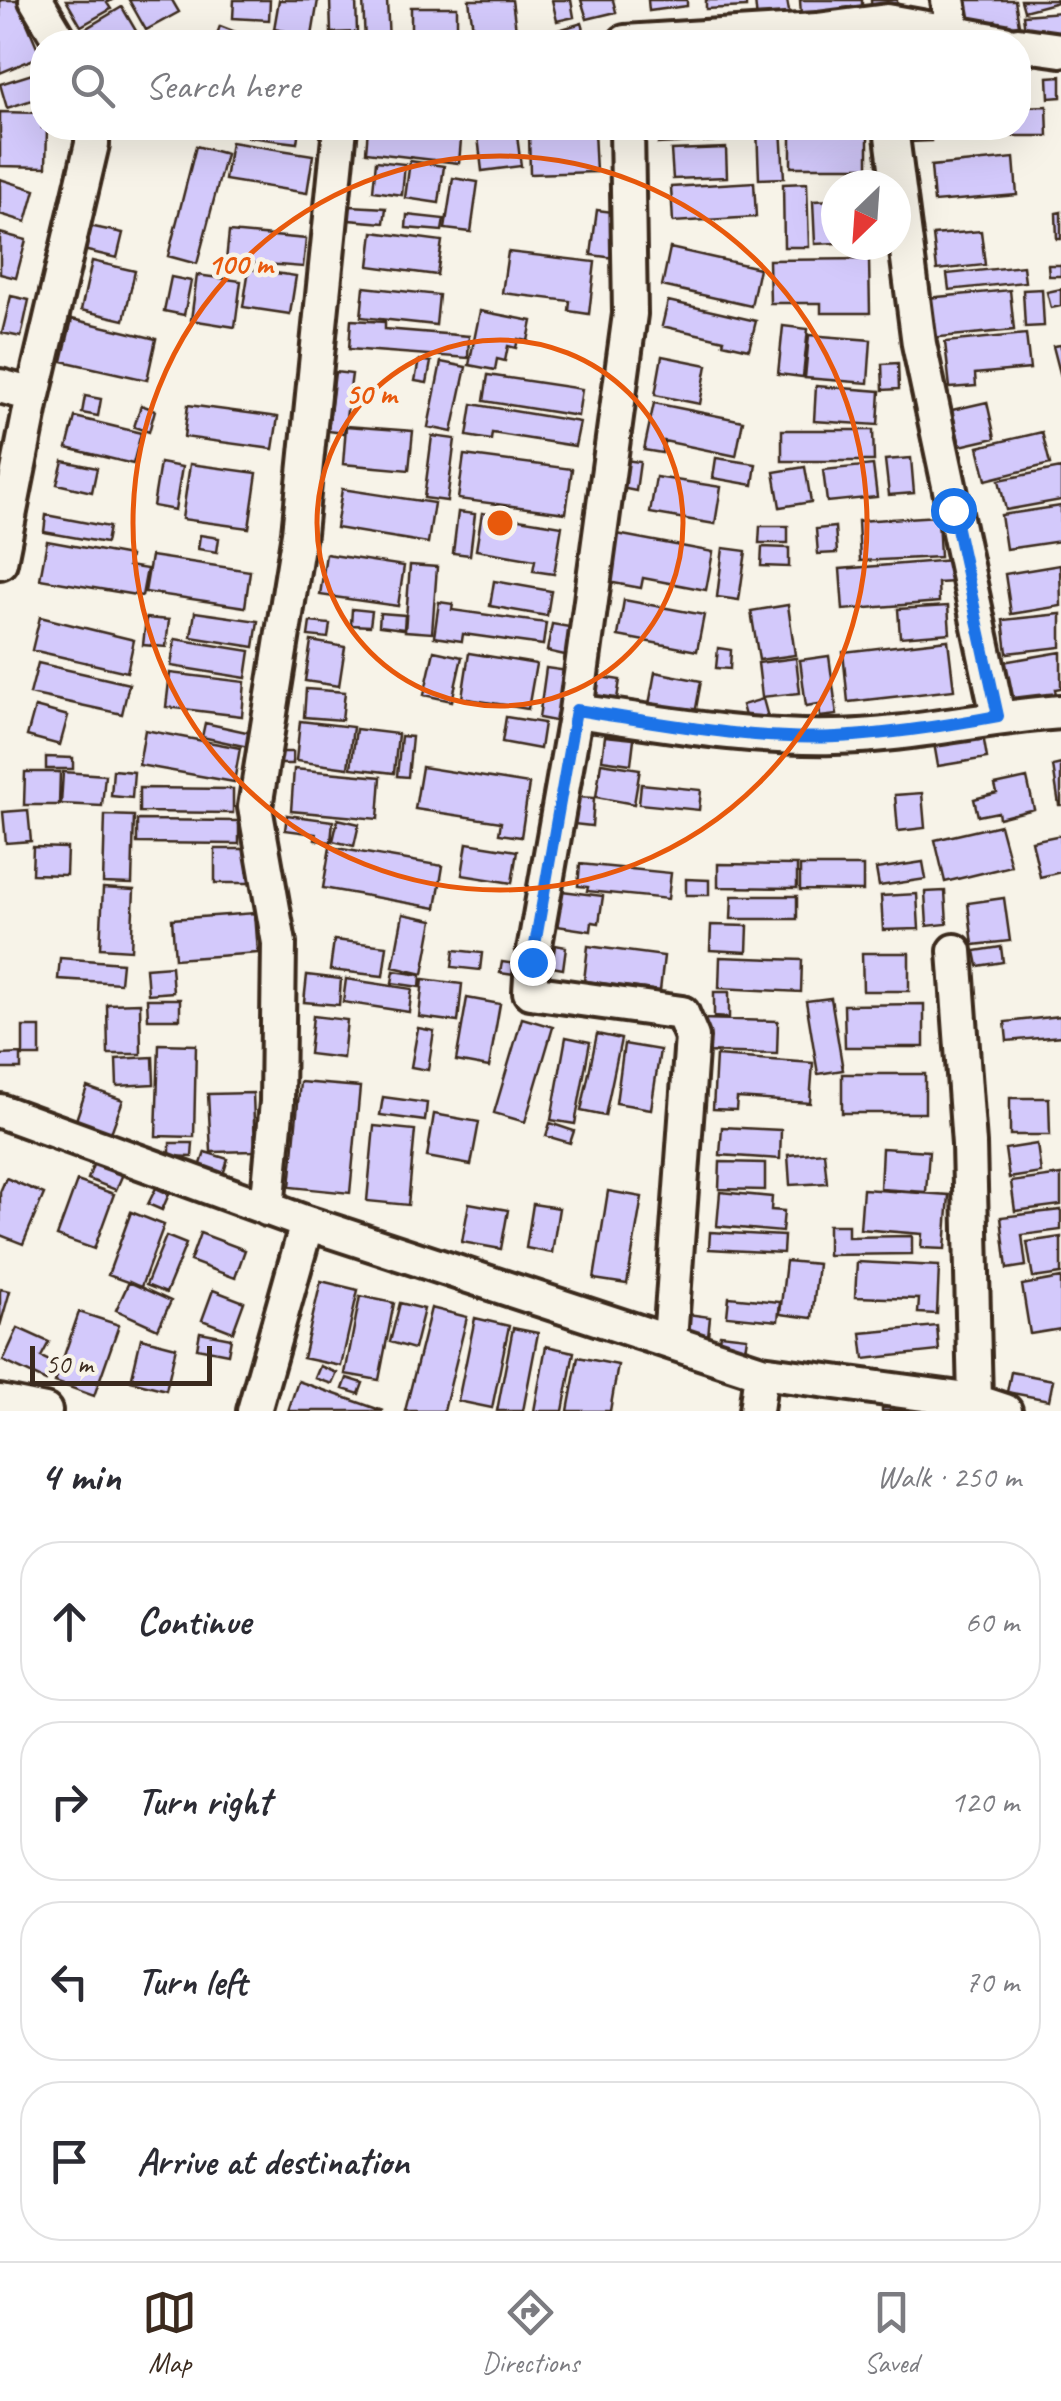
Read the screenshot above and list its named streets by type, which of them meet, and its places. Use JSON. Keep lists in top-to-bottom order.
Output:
{
  "scale_bar": "50 m",
  "north": "bottom left",
  "page": {
    "search": "Search here",
    "scale": "50 m",
    "heading": ["4 min", "Walk · 250 m"],
    "list": [
      ["Continue", "60 m"],
      ["Turn right", "120 m"],
      ["Turn left", "70 m"],
      "Arrive at destination"
    ],
    "nav": ["Map", "Directions", "Saved"]
  },
  "rings": ["100 m", "50 m"]
}
